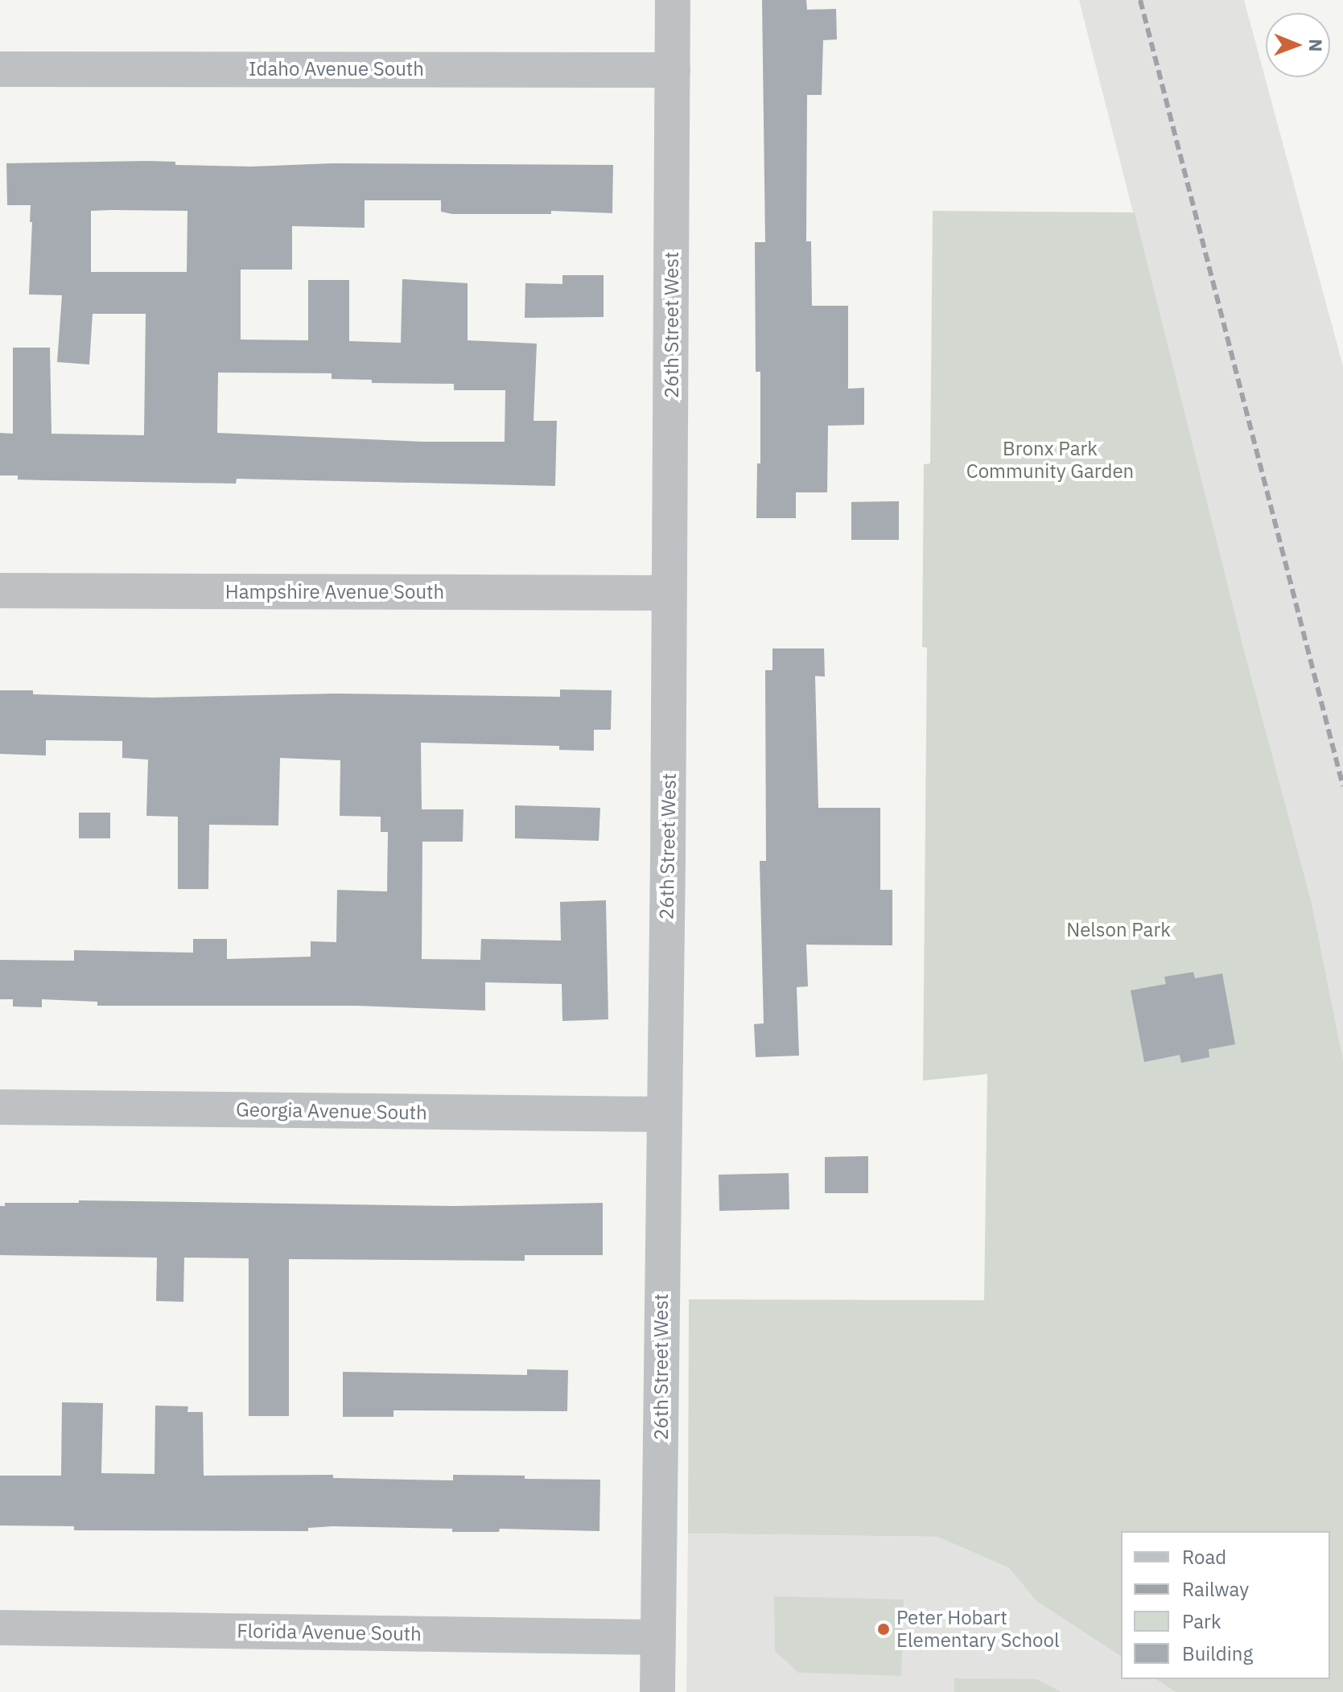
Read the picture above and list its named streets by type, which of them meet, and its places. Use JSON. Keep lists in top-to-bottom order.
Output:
{
  "streets": {
    "street": [
      "Idaho Avenue South",
      "26th Street West",
      "Hampshire Avenue South",
      "Georgia Avenue South",
      "Florida Avenue South"
    ]
  },
  "crossings": [
    ["Idaho Avenue South", "26th Street West"],
    ["26th Street West", "Hampshire Avenue South"],
    ["26th Street West", "Georgia Avenue South"],
    ["26th Street West", "Florida Avenue South"]
  ],
  "parks": ["Bronx Park Community Garden", "Nelson Park"],
  "places": ["Peter Hobart Elementary School"],
  "legend": [
    "Road",
    "Railway",
    "Park",
    "Building"
  ],
  "north": "right"
}
